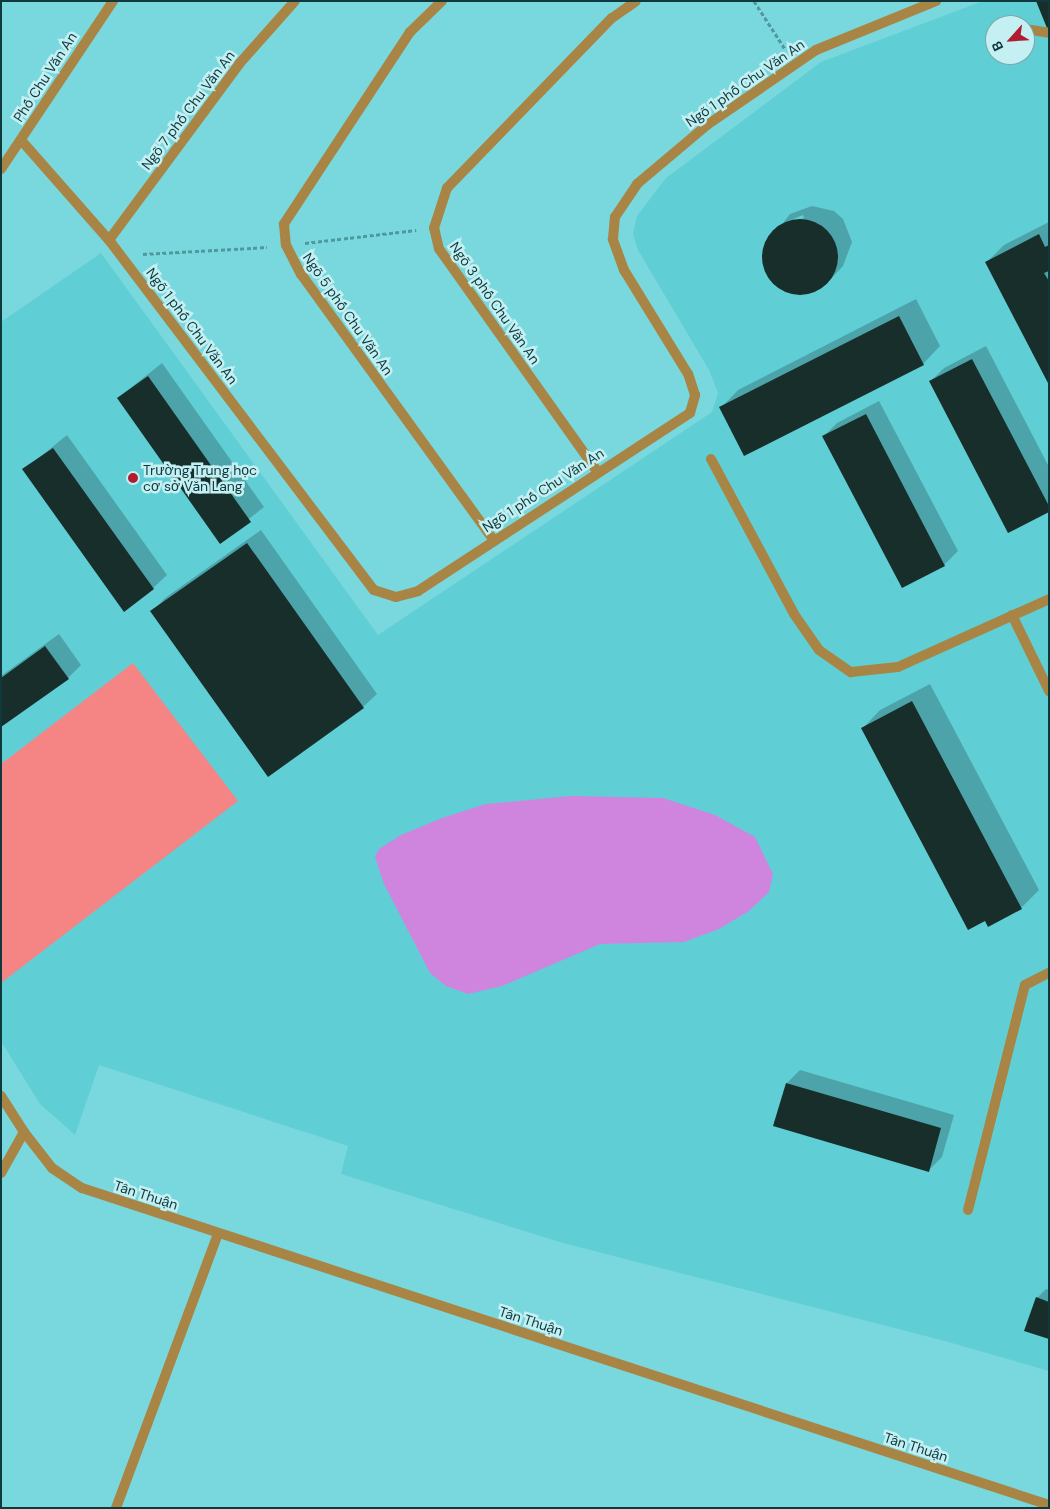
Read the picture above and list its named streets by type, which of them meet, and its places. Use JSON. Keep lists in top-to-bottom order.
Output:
{
  "streets": {
    "street": [
      "Phố Chu Văn An",
      "Ngõ 1 phố Chu Văn An",
      "Ngõ 7 phố Chu Văn An",
      "Ngõ 3 phố Chu Văn An",
      "Ngõ 5 phố Chu Văn An",
      "Tân Thuận"
    ]
  },
  "crossings": [
    ["Phố Chu Văn An", "Ngõ 1 phố Chu Văn An"],
    ["Ngõ 1 phố Chu Văn An", "Ngõ 7 phố Chu Văn An"],
    ["Ngõ 1 phố Chu Văn An", "Ngõ 3 phố Chu Văn An"],
    ["Ngõ 1 phố Chu Văn An", "Ngõ 5 phố Chu Văn An"]
  ],
  "places": ["Trường Trung học cơ sở Văn Lang"],
  "north": "bottom left"
}
